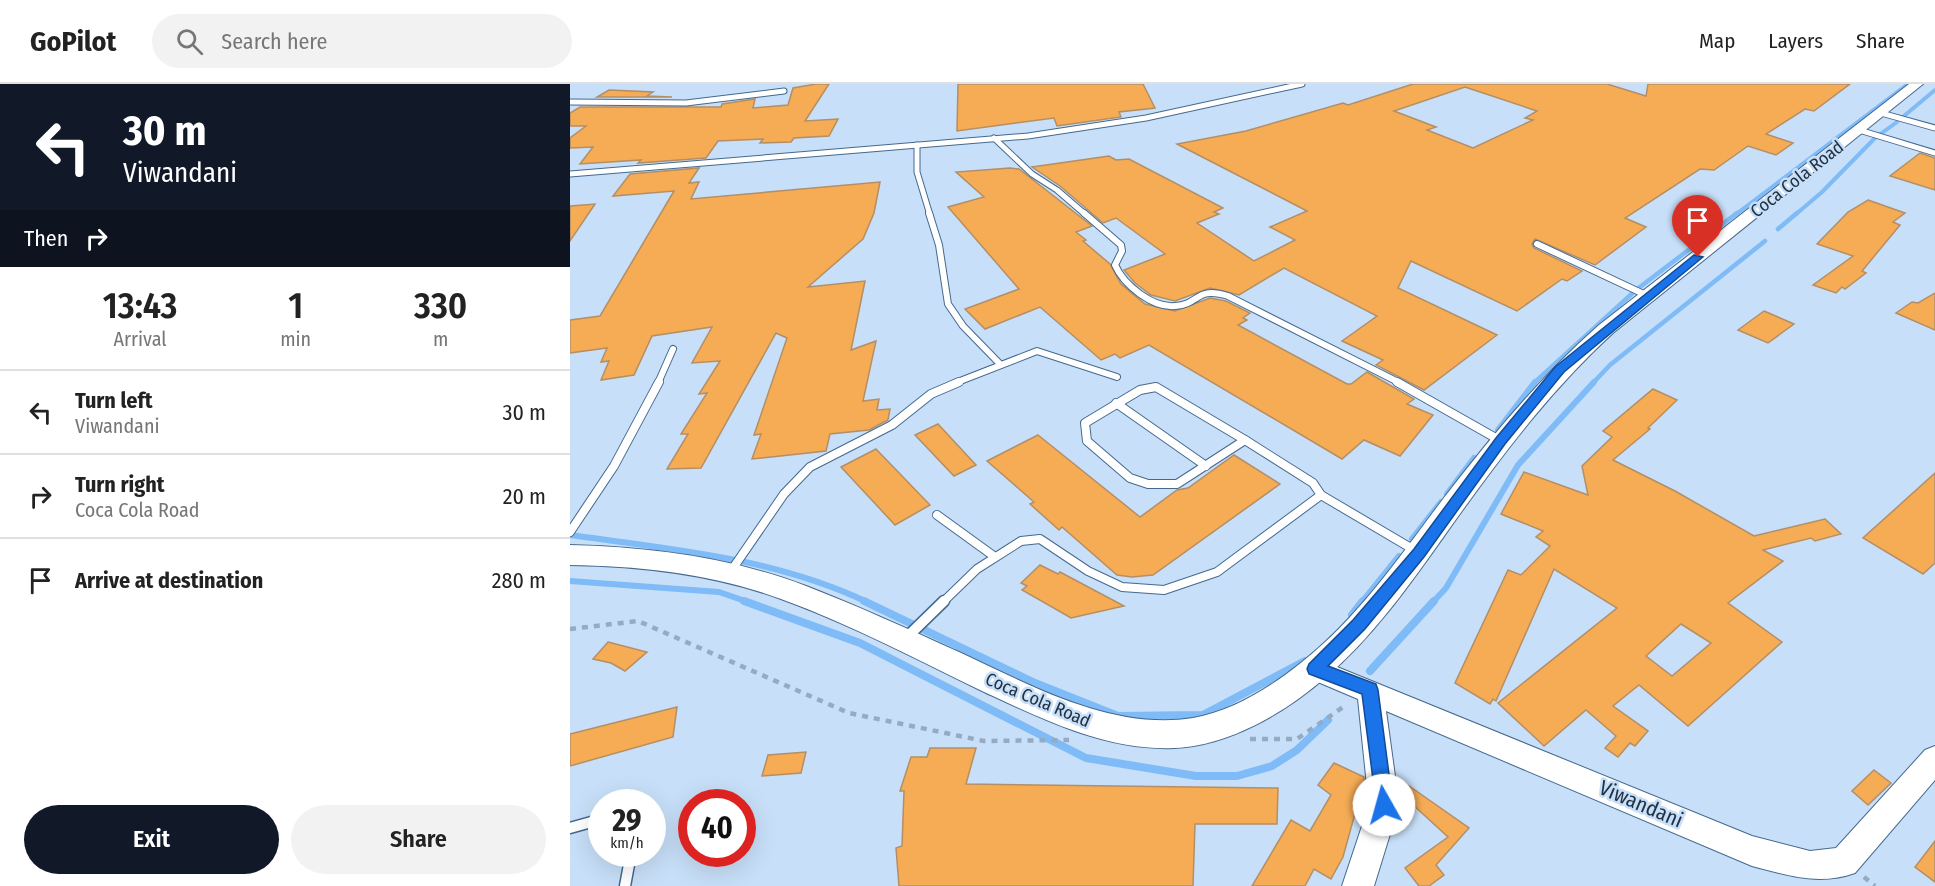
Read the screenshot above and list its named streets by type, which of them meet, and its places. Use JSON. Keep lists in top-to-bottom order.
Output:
{
  "streets": {
    "main road": ["Coca Cola Road"],
    "street": ["Viwandani"]
  },
  "crossings": [
    ["Coca Cola Road", "Viwandani"]
  ],
  "page": {
    "header": "GoPilot",
    "search": "Search here",
    "nav": ["Map", "Layers", "Share"],
    "turn": ["30 m", "Viwandani"],
    "then": "Then",
    "eta": [
      "13:43",
      "Arrival",
      "1",
      "min",
      "330",
      "m"
    ],
    "list": [
      {
        "name": "Turn left",
        "note": "Viwandani",
        "value": "30 m"
      },
      {
        "name": "Turn right",
        "note": "Coca Cola Road",
        "value": "20 m"
      },
      {
        "name": "Arrive at destination",
        "value": "280 m"
      }
    ],
    "speed": "29 km/h",
    "limit": "40",
    "buttons": ["Exit", "Share"]
  }
}
